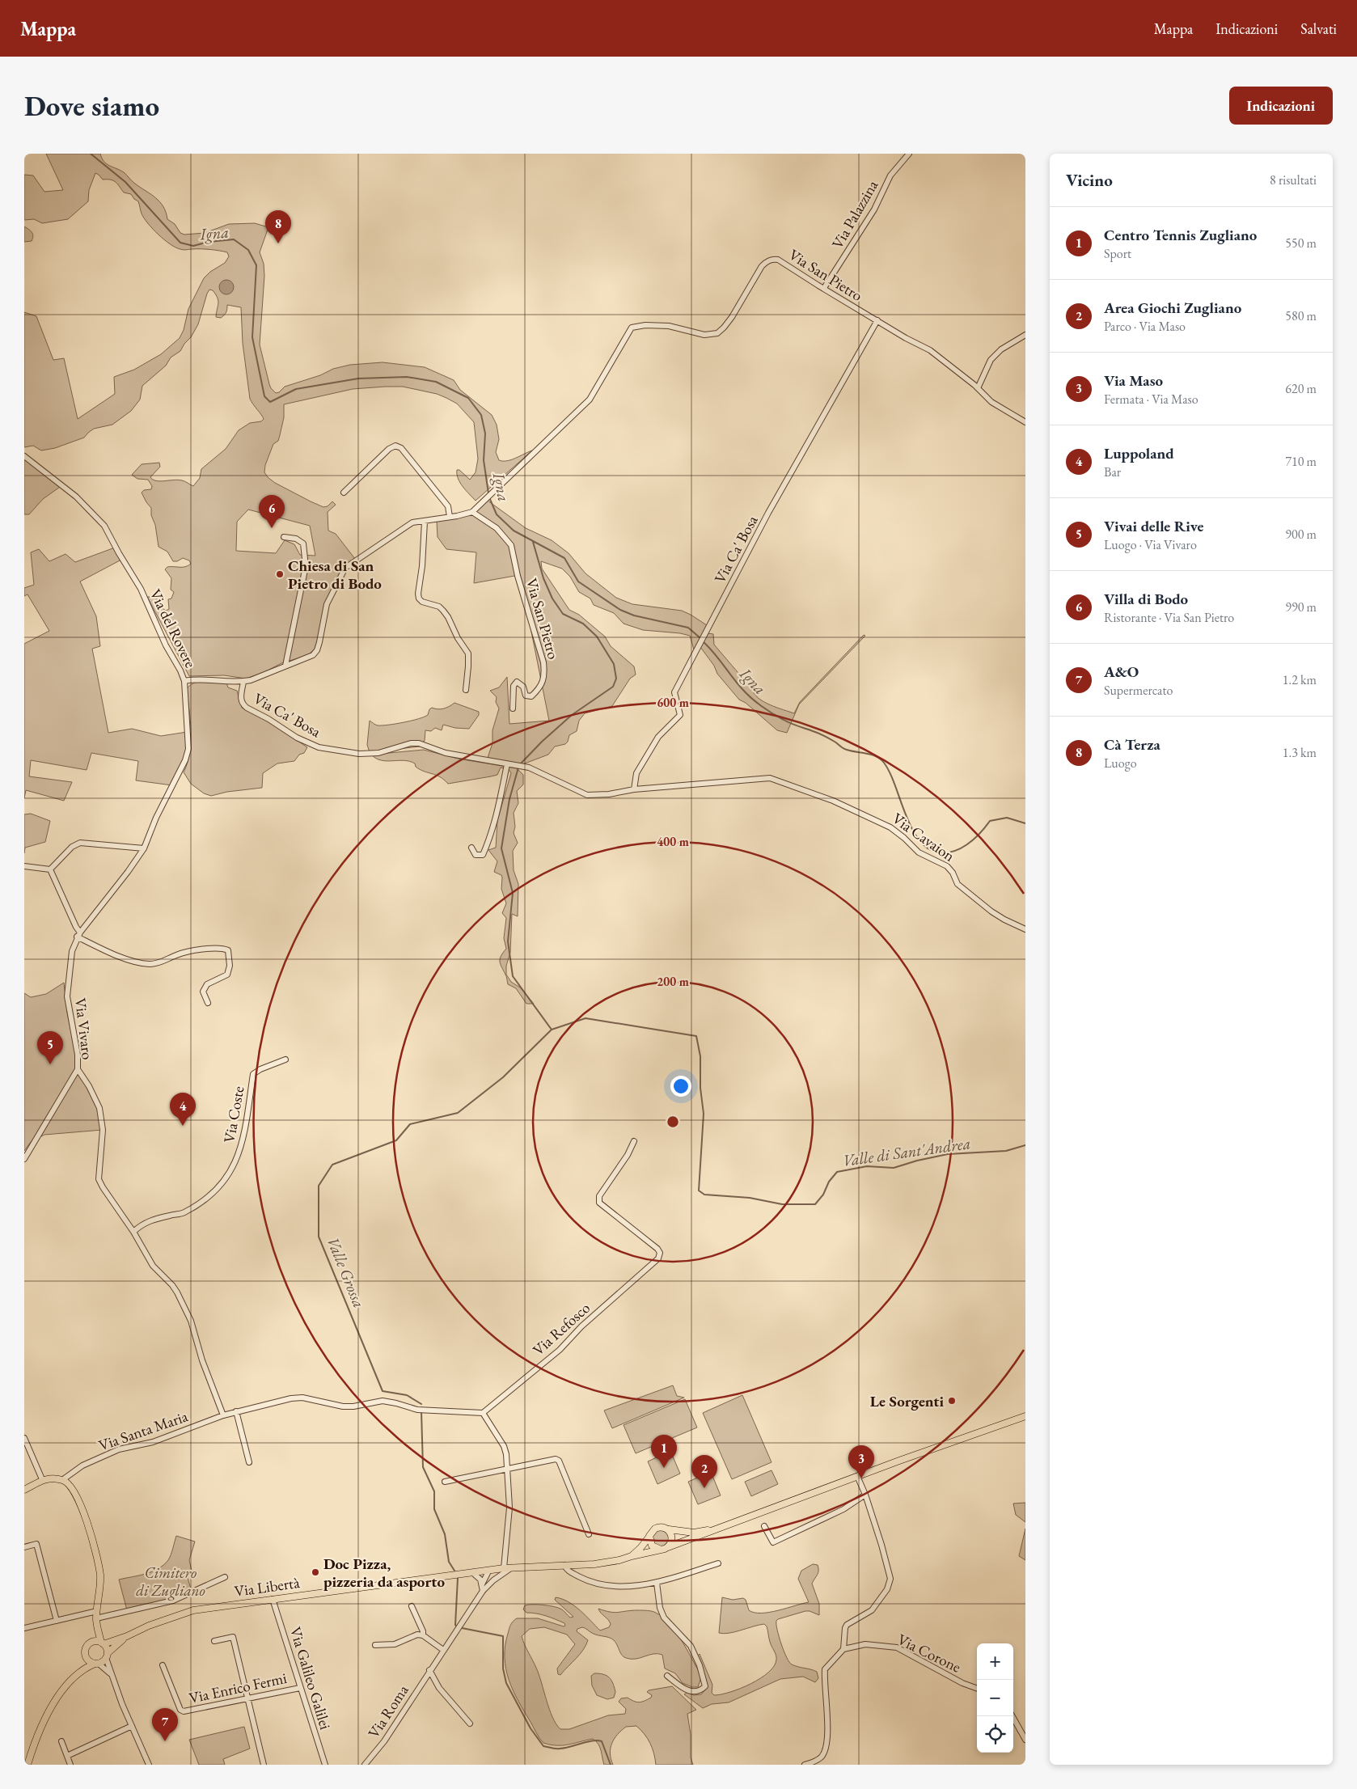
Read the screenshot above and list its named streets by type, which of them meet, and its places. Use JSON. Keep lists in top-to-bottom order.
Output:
{
  "streets": {
    "main road": ["Via Libertà"],
    "street": [
      "Via Palazzina",
      "Via San Pietro",
      "Via Ca' Bosa",
      "Via del Rovere",
      "Via Cavaion",
      "Via Vivaro",
      "Via Coste",
      "Via Refosco",
      "Via Santa Maria",
      "Via Corone",
      "Via Galileo Galilei",
      "Via Enrico Fermi",
      "Via Roma"
    ]
  },
  "crossings": [
    ["Via Palazzina", "Via San Pietro"],
    ["Via San Pietro", "Via Ca' Bosa"],
    ["Via Ca' Bosa", "Via Cavaion"],
    ["Via del Rovere", "Via Vivaro"],
    ["Via Refosco", "Via Santa Maria"],
    ["Via Libertà", "Via Galileo Galilei"],
    ["Via Libertà", "Via Roma"],
    ["Via Galileo Galilei", "Via Enrico Fermi"]
  ],
  "water": ["Igna", "Valle di Sant'Andrea", "Valle Grossa"],
  "parks": ["Cimitero di Zugliano"],
  "places": ["Chiesa di San Pietro di Bodo", "Le Sorgenti", "Doc Pizza, pizzeria da asporto"],
  "page": {
    "header": "Mappa",
    "nav": ["Mappa", "Indicazioni", "Salvati"],
    "buttons": "Indicazioni",
    "title": "Dove siamo",
    "heading": ["Vicino", "8 risultati"],
    "list": [
      {
        "mark": "1",
        "name": "Centro Tennis Zugliano",
        "note": "Sport",
        "value": "550 m"
      },
      {
        "mark": "2",
        "name": "Area Giochi Zugliano",
        "note": "Parco · Via Maso",
        "value": "580 m"
      },
      {
        "mark": "3",
        "name": "Via Maso",
        "note": "Fermata · Via Maso",
        "value": "620 m"
      },
      {
        "mark": "4",
        "name": "Luppoland",
        "note": "Bar",
        "value": "710 m"
      },
      {
        "mark": "5",
        "name": "Vivai delle Rive",
        "note": "Luogo · Via Vivaro",
        "value": "900 m"
      },
      {
        "mark": "6",
        "name": "Villa di Bodo",
        "note": "Ristorante · Via San Pietro",
        "value": "990 m"
      },
      {
        "mark": "7",
        "name": "A&O",
        "note": "Supermercato",
        "value": "1.2 km"
      },
      {
        "mark": "8",
        "name": "Cà Terza",
        "note": "Luogo",
        "value": "1.3 km"
      }
    ],
    "pins": [
      "8",
      "6",
      "5",
      "4",
      "1",
      "3",
      "2",
      "7"
    ],
    "map_buttons": ["+", "−"]
  },
  "rings": ["600 m", "400 m", "200 m"]
}
